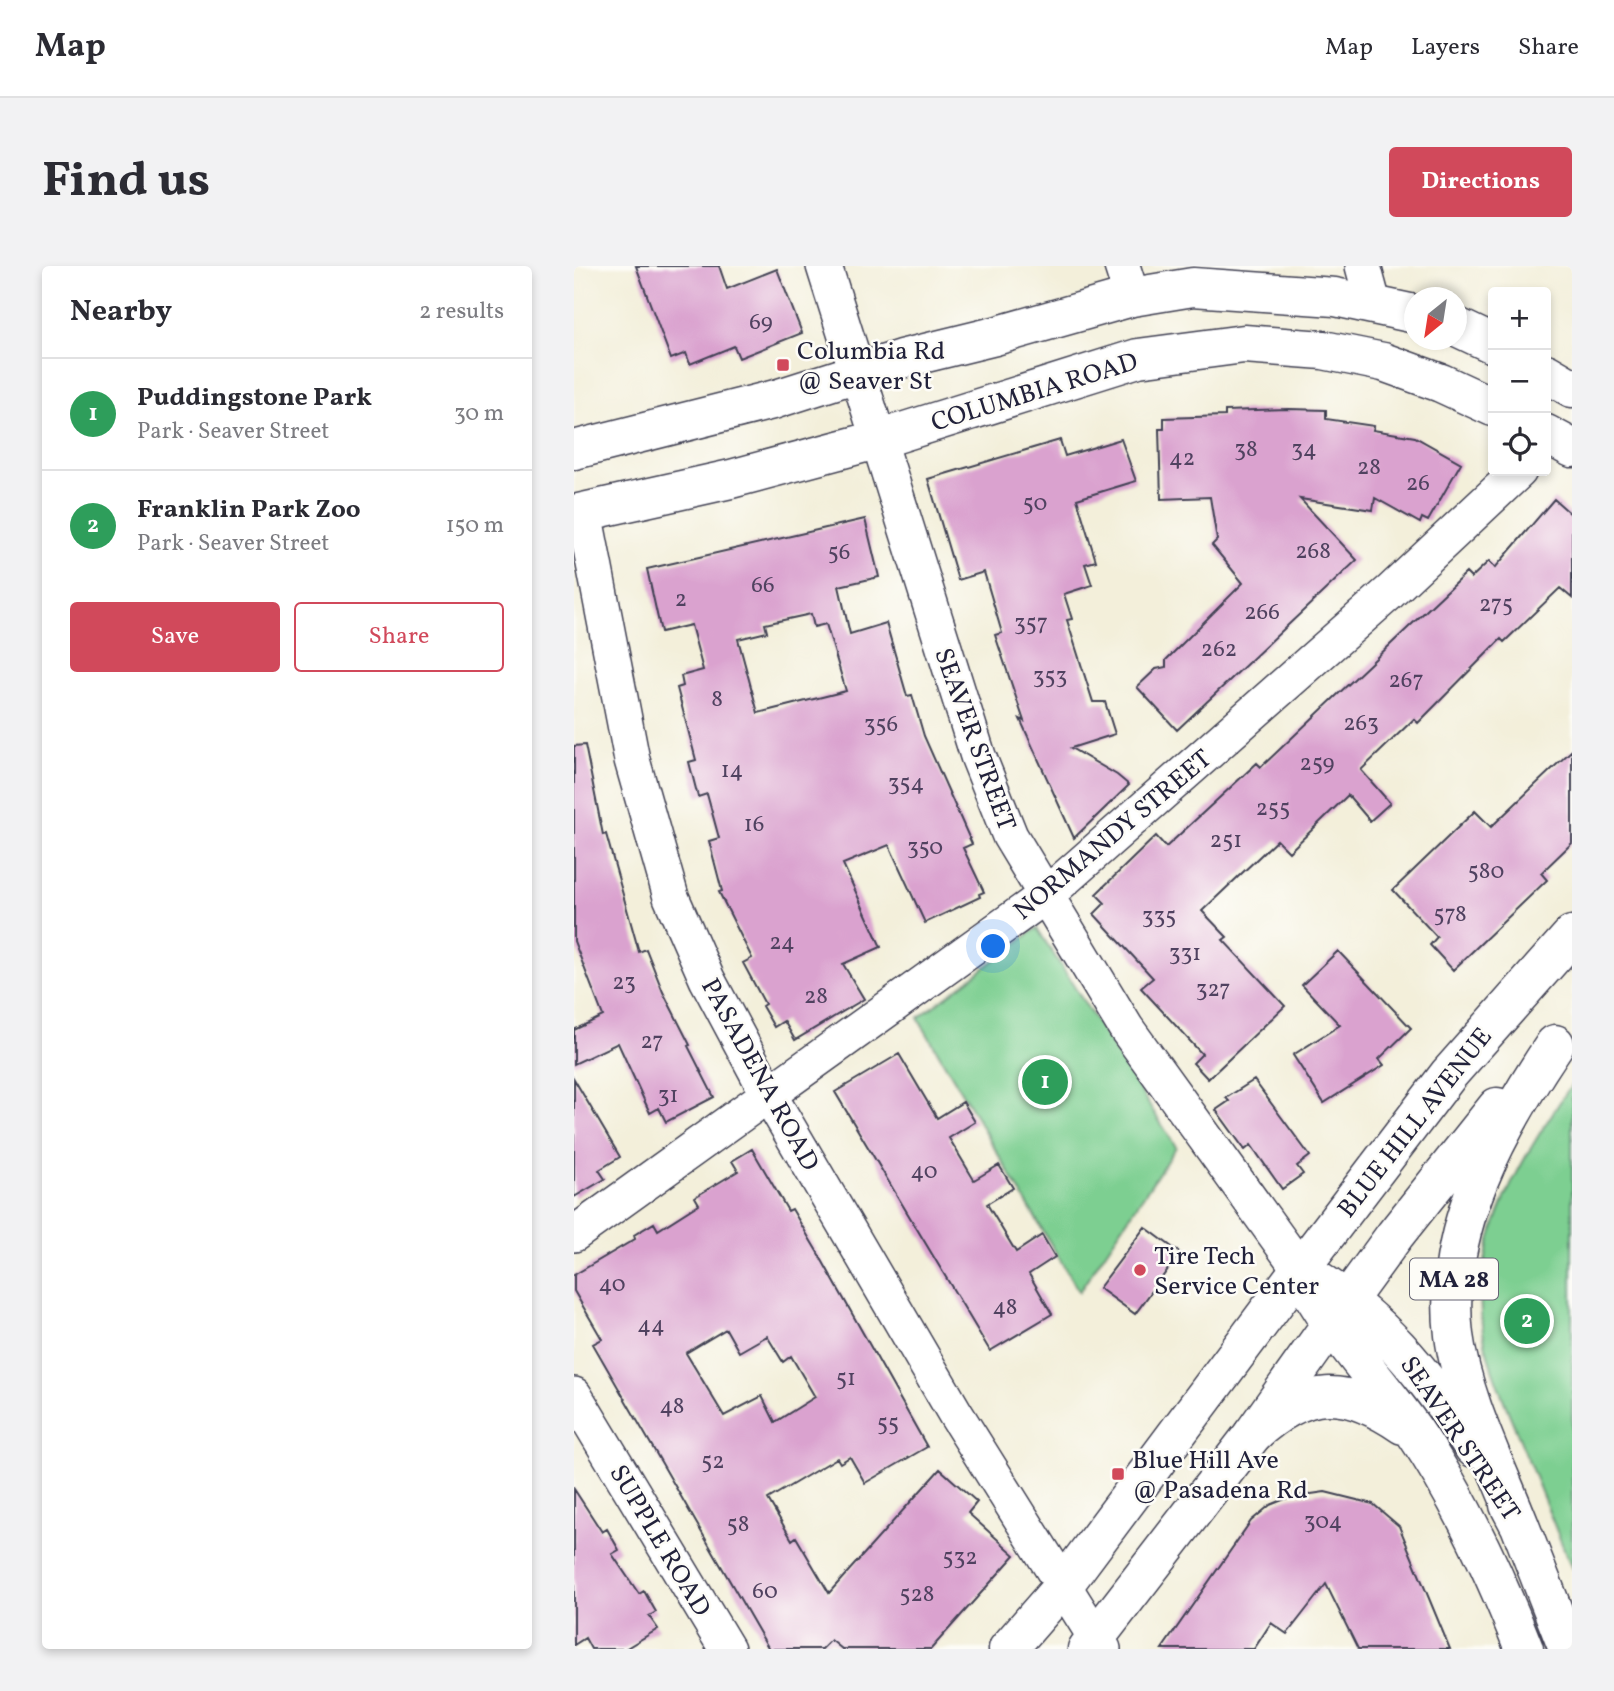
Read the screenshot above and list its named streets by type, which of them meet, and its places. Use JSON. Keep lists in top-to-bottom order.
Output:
{
  "streets": {
    "main road": [
      "COLUMBIA ROAD",
      "SEAVER STREET",
      "BLUE HILL AVENUE",
      "MA 28"
    ],
    "street": ["NORMANDY STREET", "PASADENA ROAD", "SUPPLE ROAD"]
  },
  "crossings": [
    ["COLUMBIA ROAD", "SEAVER STREET"],
    ["COLUMBIA ROAD", "PASADENA ROAD"],
    ["SEAVER STREET", "NORMANDY STREET"],
    ["SEAVER STREET", "BLUE HILL AVENUE"],
    ["SEAVER STREET", "MA 28"],
    ["NORMANDY STREET", "PASADENA ROAD"],
    ["PASADENA ROAD", "BLUE HILL AVENUE"],
    ["BLUE HILL AVENUE", "MA 28"]
  ],
  "places": {
    "transit": ["Columbia Rd @ Seaver St", "Blue Hill Ave @ Pasadena Rd"],
    "other": ["Tire Tech Service Center"]
  },
  "house_numbers": [
    "69",
    "38",
    "34",
    "42",
    "28",
    "26",
    "50",
    "268",
    "56",
    "66",
    "2",
    "275",
    "266",
    "357",
    "262",
    "353",
    "267",
    "8",
    "263",
    "356",
    "259",
    "14",
    "354",
    "255",
    "16",
    "251",
    "350",
    "580",
    "578",
    "335",
    "24",
    "331",
    "23",
    "327",
    "28",
    "27",
    "31",
    "40",
    "40",
    "48",
    "44",
    "51",
    "48",
    "55",
    "52",
    "304",
    "58",
    "532",
    "60",
    "528"
  ],
  "north": "bottom left",
  "page": {
    "header": "Map",
    "nav": ["Map", "Layers", "Share"],
    "buttons": [
      "Directions",
      ["Save", "Share"]
    ],
    "title": "Find us",
    "heading": ["Nearby", "2 results"],
    "map_buttons": ["+", "−"],
    "list": [
      {
        "mark": "1",
        "name": "Puddingstone Park",
        "note": "Park · Seaver Street",
        "value": "30 m"
      },
      {
        "mark": "2",
        "name": "Franklin Park Zoo",
        "note": "Park · Seaver Street",
        "value": "150 m"
      }
    ],
    "pins": ["1", "2"]
  }
}
